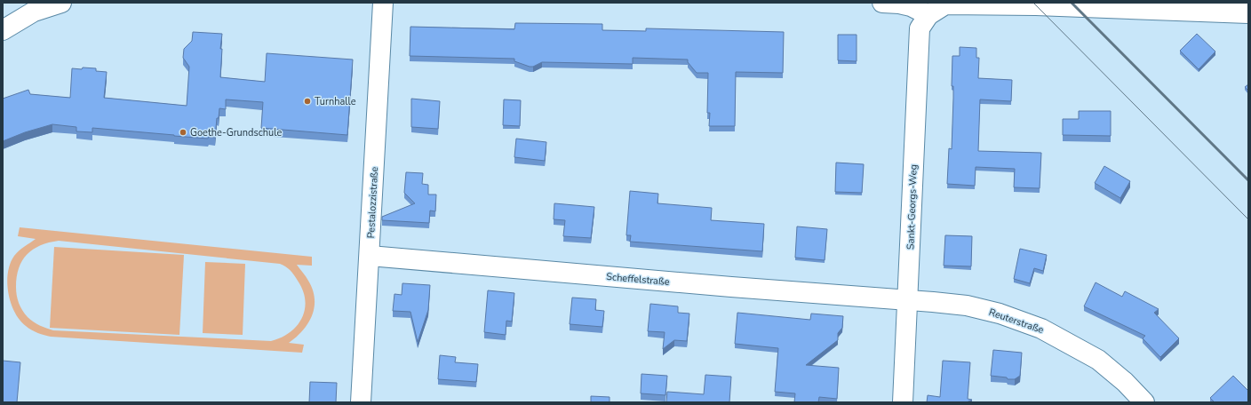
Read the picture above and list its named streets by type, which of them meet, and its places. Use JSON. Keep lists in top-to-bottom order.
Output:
{
  "streets": {
    "street": [
      "Pestalozzistraße",
      "Sankt-Georgs-Weg",
      "Scheffelstraße",
      "Reuterstraße"
    ]
  },
  "crossings": [
    ["Pestalozzistraße", "Scheffelstraße"],
    ["Sankt-Georgs-Weg", "Scheffelstraße"],
    ["Sankt-Georgs-Weg", "Reuterstraße"],
    ["Scheffelstraße", "Reuterstraße"]
  ],
  "places": ["Turnhalle", "Goethe-Grundschule"]
}
